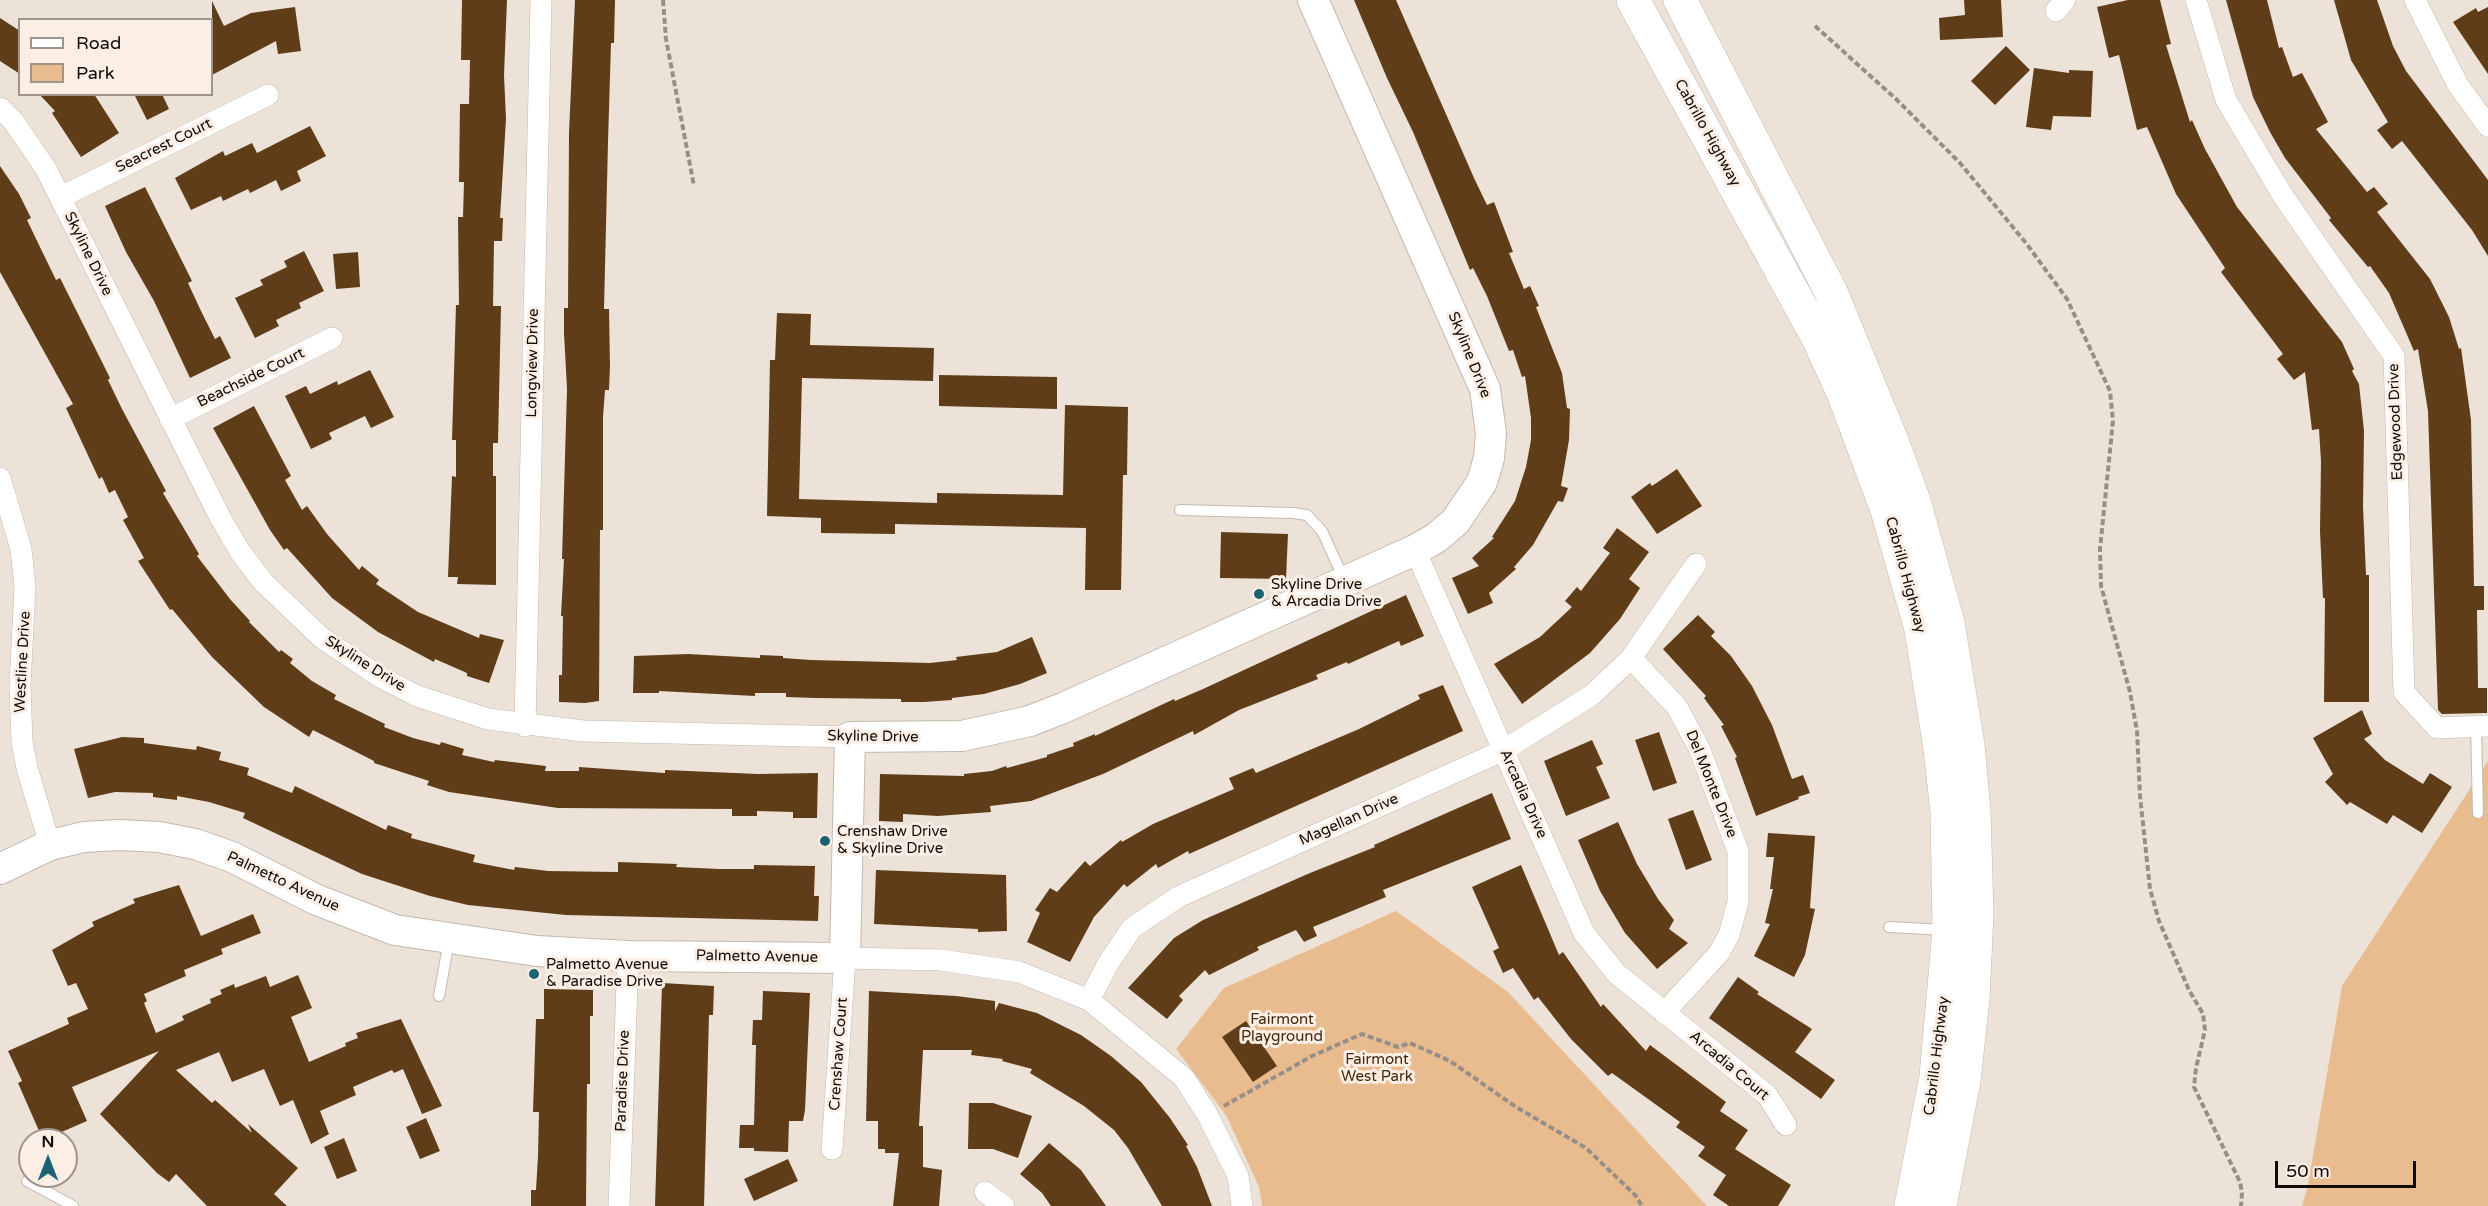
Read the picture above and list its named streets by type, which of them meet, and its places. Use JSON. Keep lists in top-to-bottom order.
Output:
{
  "streets": {
    "highway": ["Cabrillo Highway"],
    "street": [
      "Seacrest Court",
      "Skyline Drive",
      "Longview Drive",
      "Beachside Court",
      "Edgewood Drive",
      "Westline Drive",
      "Del Monte Drive",
      "Arcadia Drive",
      "Magellan Drive",
      "Palmetto Avenue",
      "Crenshaw Court",
      "Arcadia Court",
      "Paradise Drive"
    ]
  },
  "crossings": [
    ["Seacrest Court", "Skyline Drive"],
    ["Skyline Drive", "Longview Drive"],
    ["Skyline Drive", "Beachside Court"],
    ["Skyline Drive", "Arcadia Drive"],
    ["Westline Drive", "Palmetto Avenue"],
    ["Del Monte Drive", "Arcadia Drive"],
    ["Del Monte Drive", "Magellan Drive"],
    ["Del Monte Drive", "Arcadia Court"],
    ["Arcadia Drive", "Magellan Drive"],
    ["Arcadia Drive", "Arcadia Court"],
    ["Magellan Drive", "Palmetto Avenue"],
    ["Palmetto Avenue", "Crenshaw Court"],
    ["Palmetto Avenue", "Paradise Drive"]
  ],
  "parks": ["Fairmont Playground", "Fairmont West Park"],
  "places": ["Skyline Drive & Arcadia Drive", "Crenshaw Drive & Skyline Drive", "Palmetto Avenue & Paradise Drive"],
  "legend": ["Road", "Park"],
  "scale_bar": "50 m",
  "north": "top"
}
